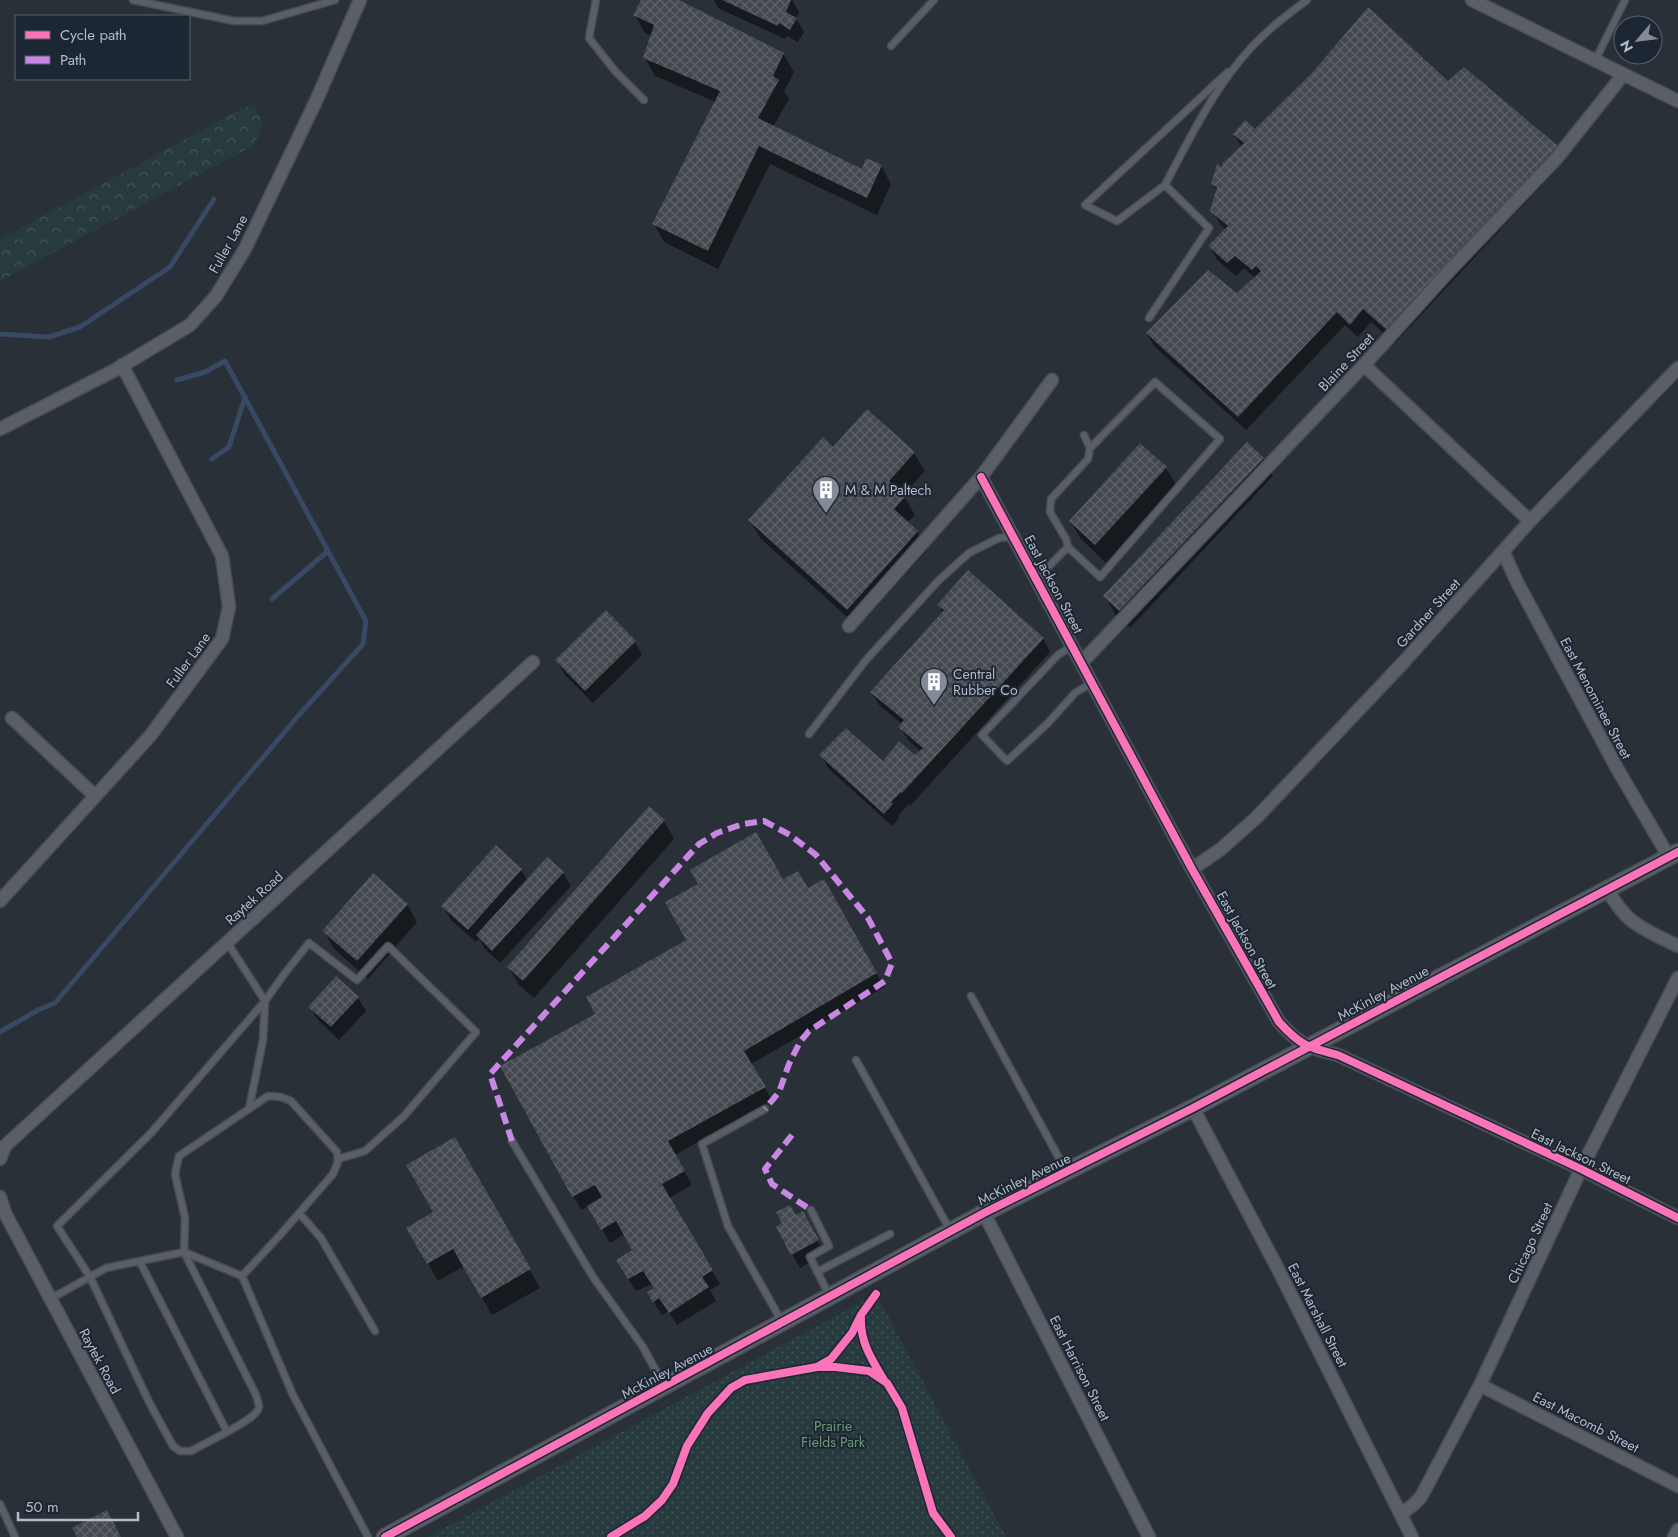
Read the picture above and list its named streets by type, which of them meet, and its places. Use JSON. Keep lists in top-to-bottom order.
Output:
{
  "streets": {
    "street": [
      "Fuller Lane",
      "Blaine Street",
      "East Jackson Street",
      "Gardner Street",
      "East Menominee Street",
      "Raytek Road",
      "McKinley Avenue",
      "Chicago Street",
      "East Marshall Street",
      "East Harrison Street",
      "East Macomb Street"
    ]
  },
  "crossings": [
    ["Blaine Street", "East Jackson Street"],
    ["East Jackson Street", "Gardner Street"],
    ["East Jackson Street", "McKinley Avenue"],
    ["East Jackson Street", "Chicago Street"],
    ["Gardner Street", "East Menominee Street"],
    ["East Menominee Street", "McKinley Avenue"],
    ["McKinley Avenue", "East Marshall Street"],
    ["McKinley Avenue", "East Harrison Street"],
    ["Chicago Street", "East Marshall Street"],
    ["Chicago Street", "East Macomb Street"]
  ],
  "parks": ["Prairie Fields Park"],
  "places": {
    "building": ["M & M Paltech", "Central Rubber Co"]
  },
  "legend": ["Cycle path", "Path"],
  "scale_bar": "50 m",
  "north": "bottom left"
}
